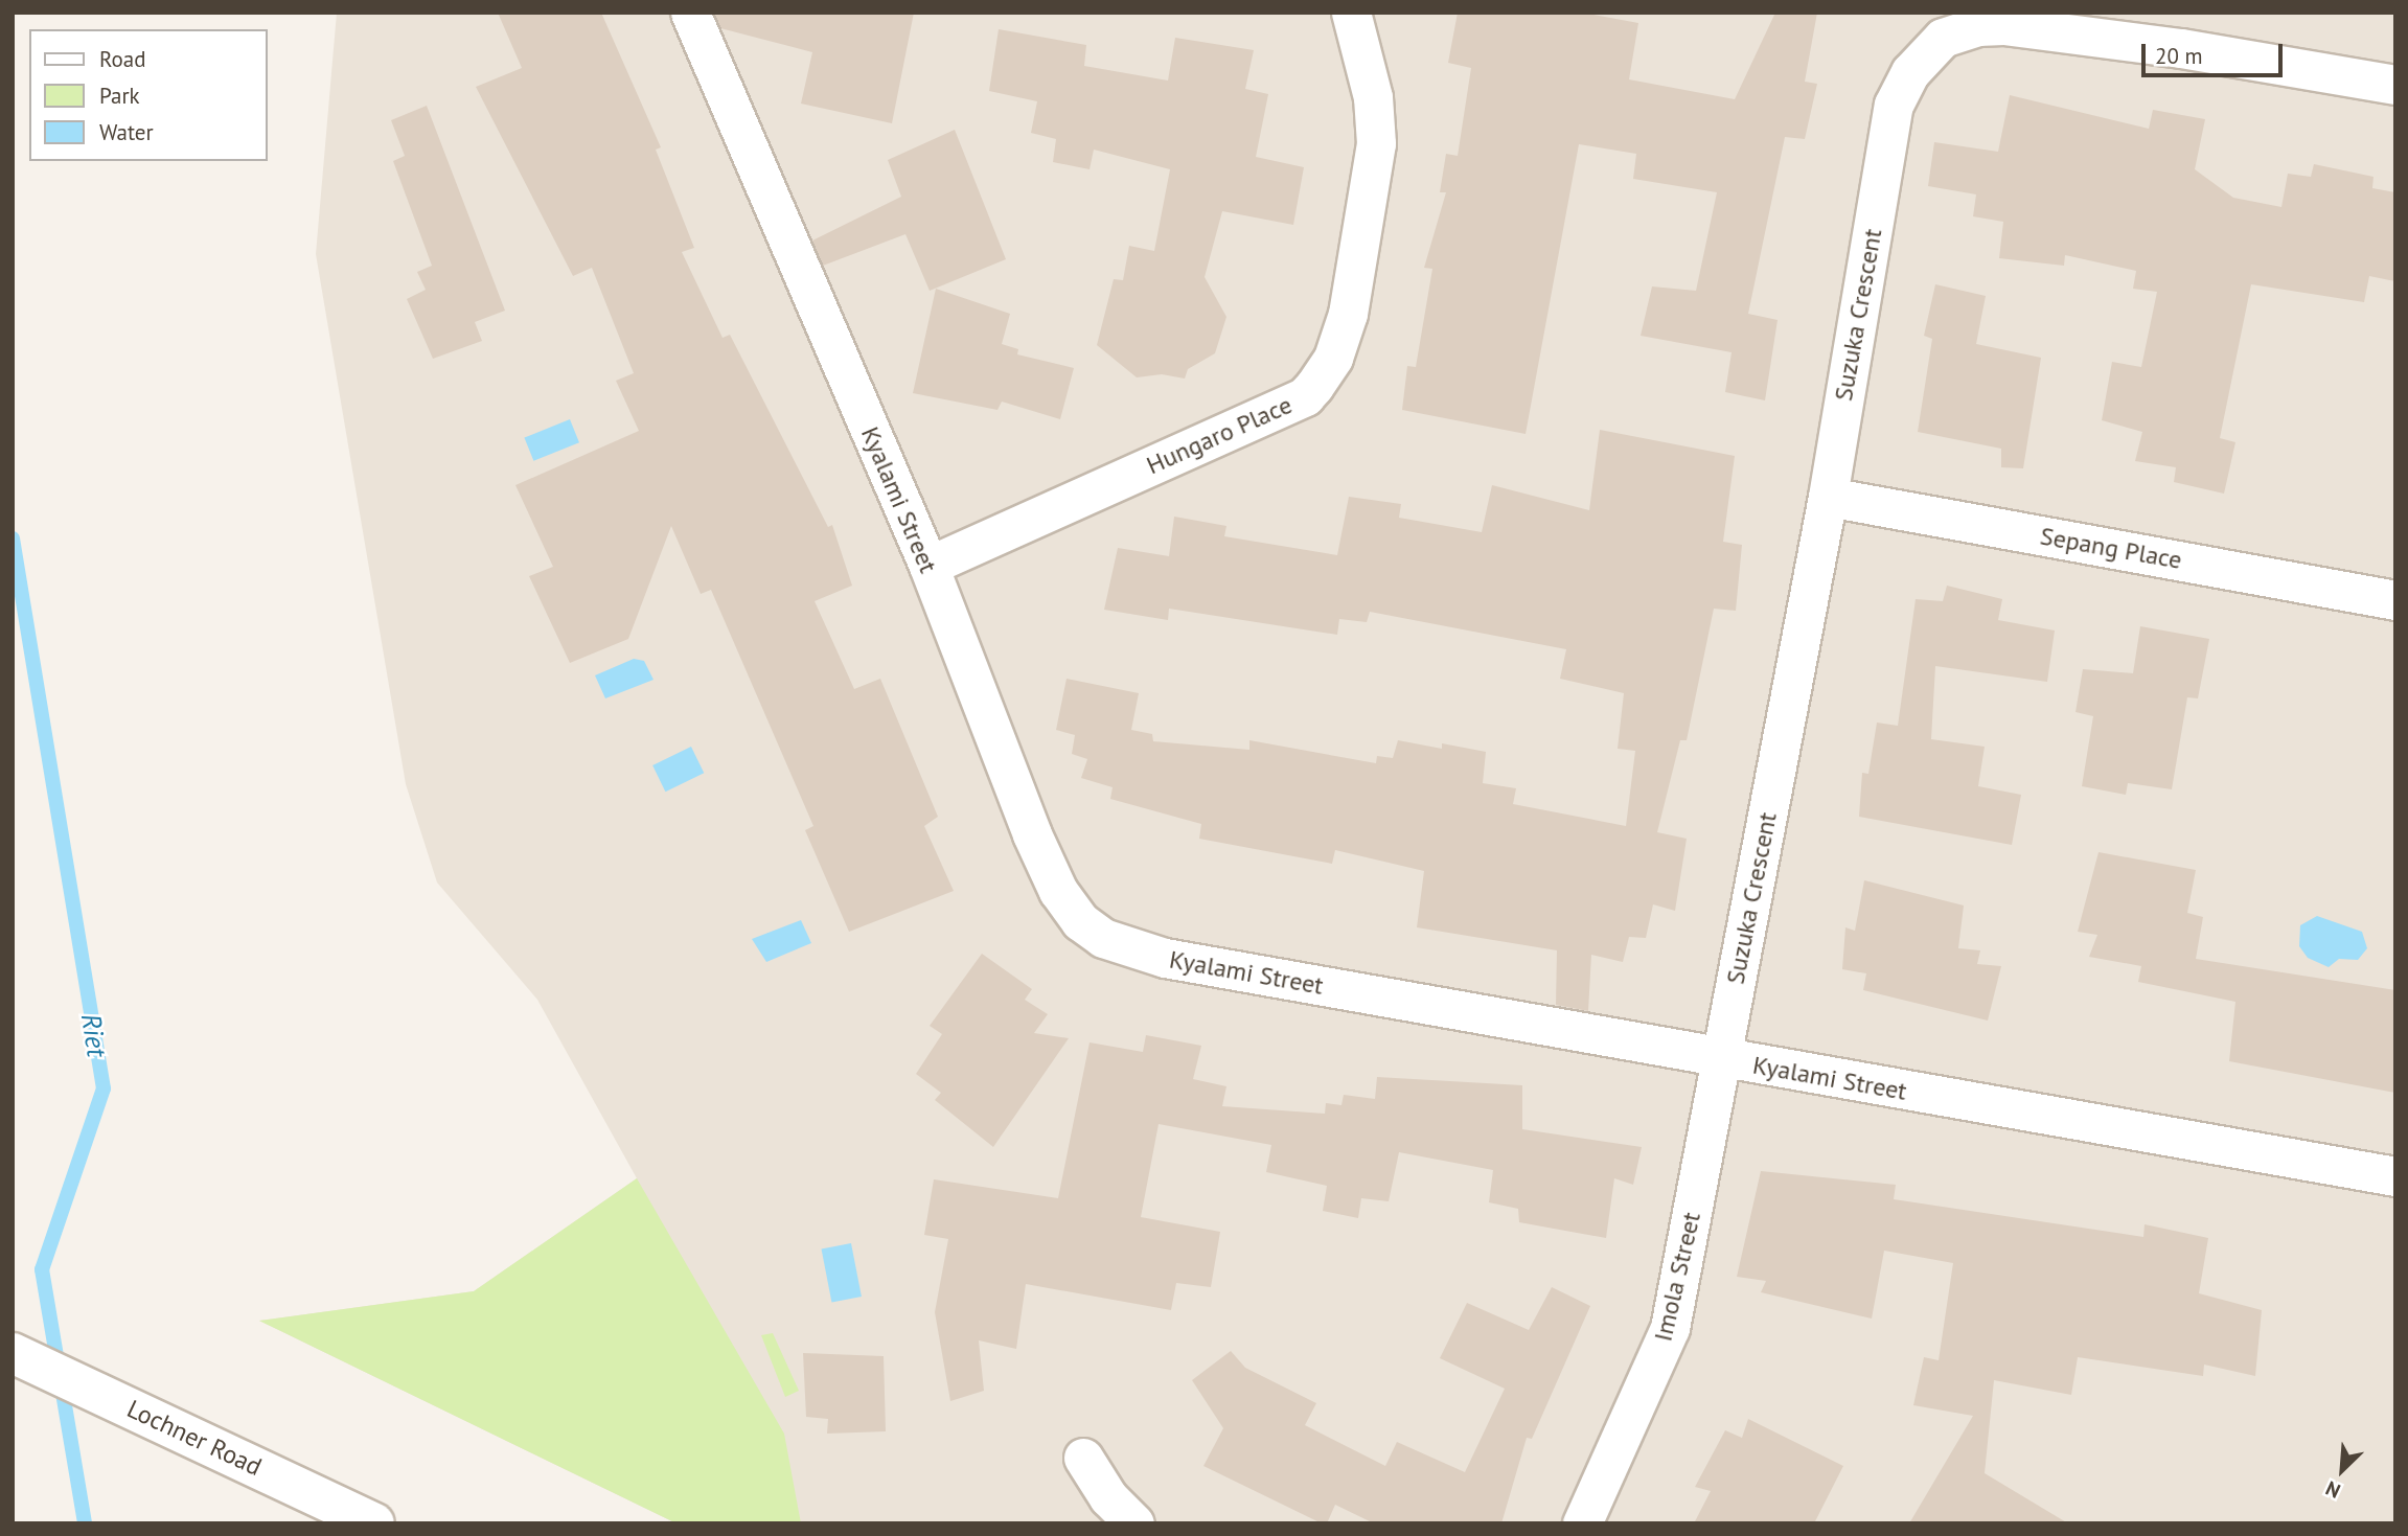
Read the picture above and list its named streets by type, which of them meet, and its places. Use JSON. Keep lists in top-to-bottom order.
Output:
{
  "streets": {
    "street": [
      "Suzuka Crescent",
      "Hungaro Place",
      "Kyalami Street",
      "Sepang Place",
      "Imola Street",
      "Lochner Road"
    ]
  },
  "crossings": [
    ["Suzuka Crescent", "Kyalami Street"],
    ["Suzuka Crescent", "Sepang Place"],
    ["Suzuka Crescent", "Imola Street"],
    ["Hungaro Place", "Kyalami Street"],
    ["Kyalami Street", "Imola Street"]
  ],
  "water": ["Riet"],
  "legend": ["Road", "Park", "Water"],
  "scale_bar": "20 m",
  "north": "bottom left"
}
